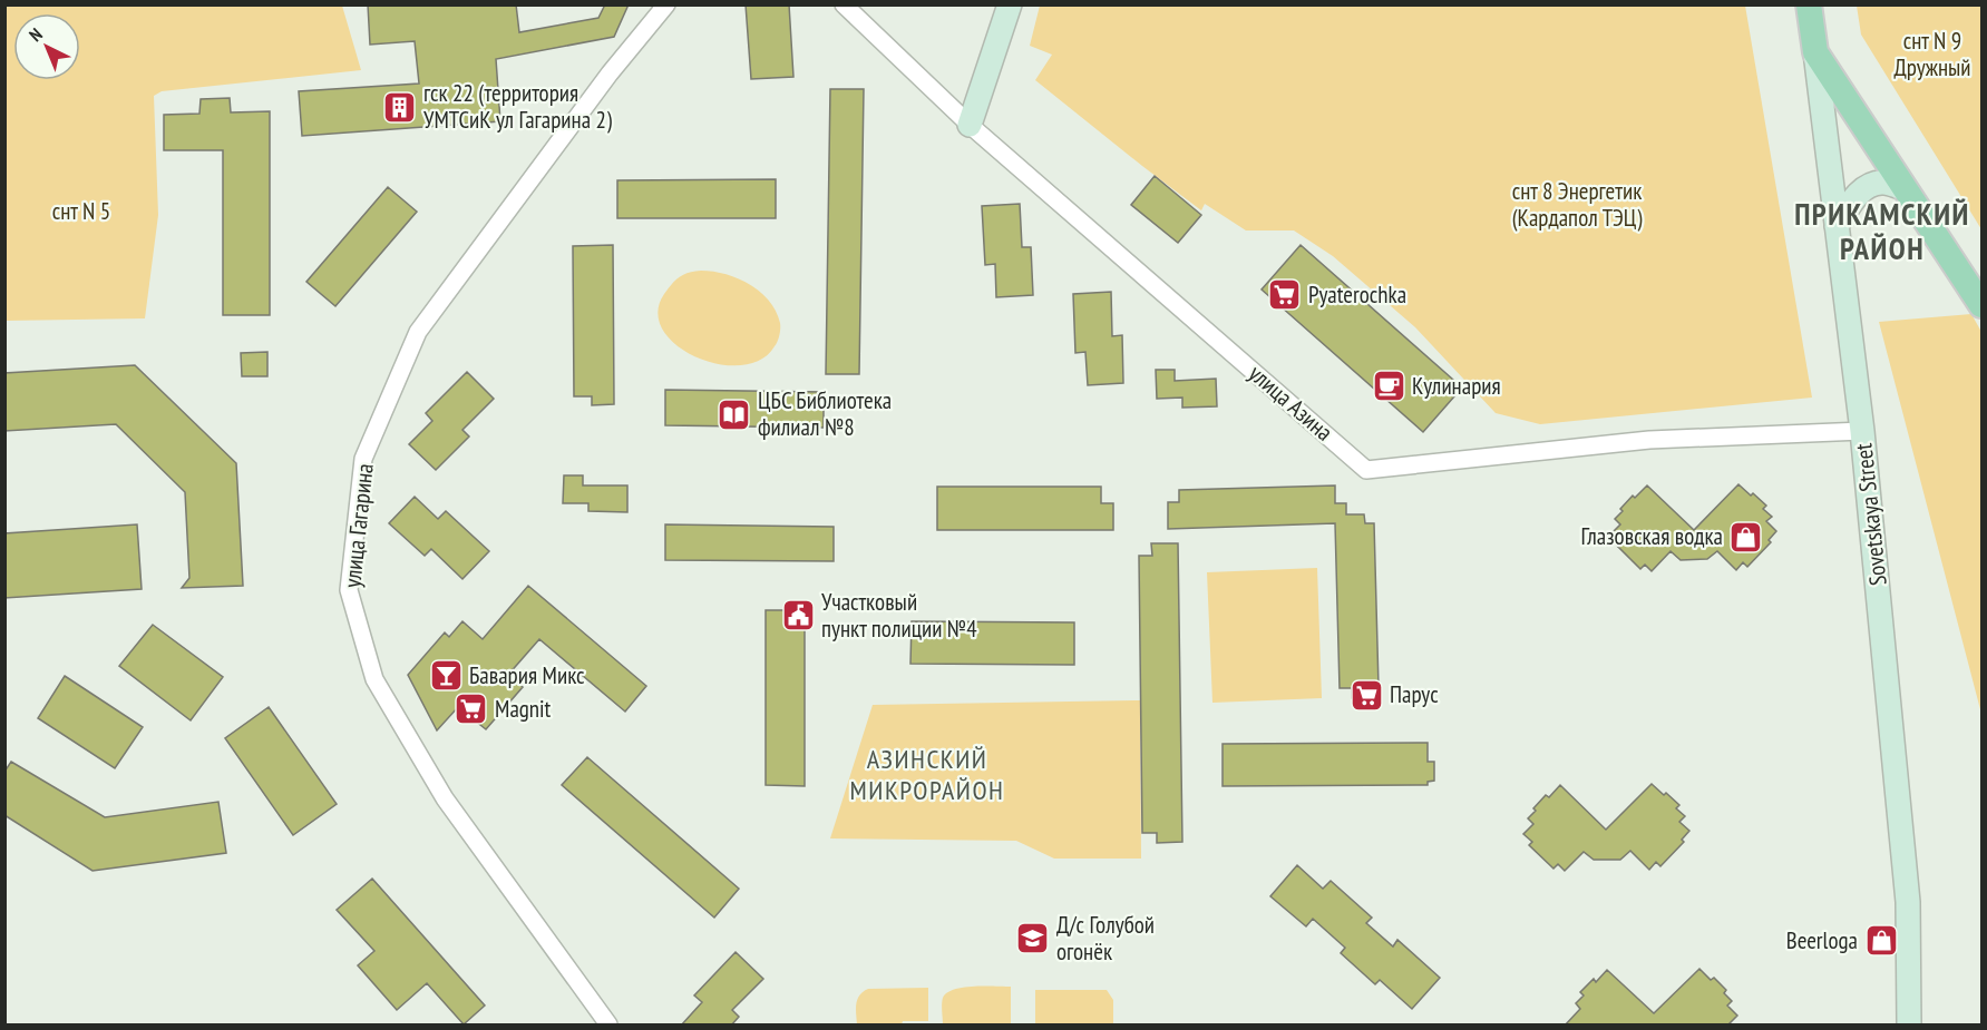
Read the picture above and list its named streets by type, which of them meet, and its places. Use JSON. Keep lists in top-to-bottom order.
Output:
{
  "streets": {
    "main road": ["Sovetskaya Street"],
    "street": ["улица Азина", "улица Гагарина"]
  },
  "crossings": [
    ["улица Азина", "Sovetskaya Street"]
  ],
  "districts": ["ПРИКАМСКИЙ РАЙОН", "АЗИНСКИЙ МИКРОРАЙОН"],
  "parks": ["снт N 9 Дружный", "снт 8 Энергетик (Кардапол ТЭЦ)", "снт N 5"],
  "places": {
    "building": ["гск 22 (территория УМТСиК ул Гагарина 2)"],
    "supermarket": ["Pyaterochka", "Парус", "Magnit"],
    "cafe": ["Кулинария"],
    "library": ["ЦБС Библиотека филиал №8"],
    "shop": ["Глазовская водка", "Beerloga"],
    "public building": ["Участковый пункт полиции №4"],
    "bar": ["Бавария Микс"],
    "school or university": ["Д/с Голубой огонёк"]
  },
  "north": "top left"
}
